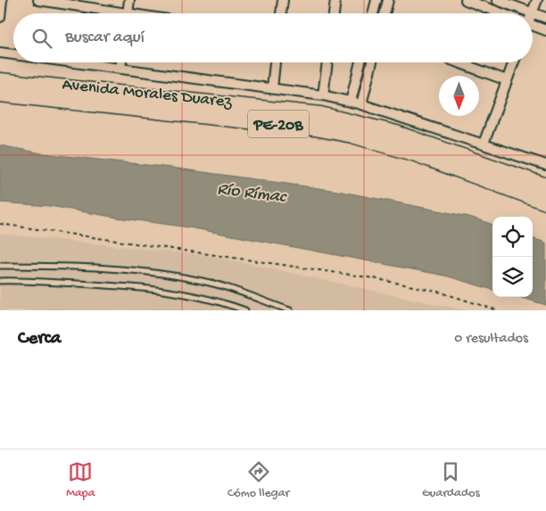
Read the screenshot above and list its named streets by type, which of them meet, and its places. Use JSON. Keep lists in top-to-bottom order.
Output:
{
  "streets": {
    "highway": ["Avenida Morales Duarez", "PE-20B"]
  },
  "water": ["Río Rímac"],
  "north": "bottom",
  "page": {
    "search": "Buscar aquí",
    "heading": ["Cerca", "0 resultados"],
    "nav": ["Mapa", "Cómo llegar", "Guardados"]
  }
}
